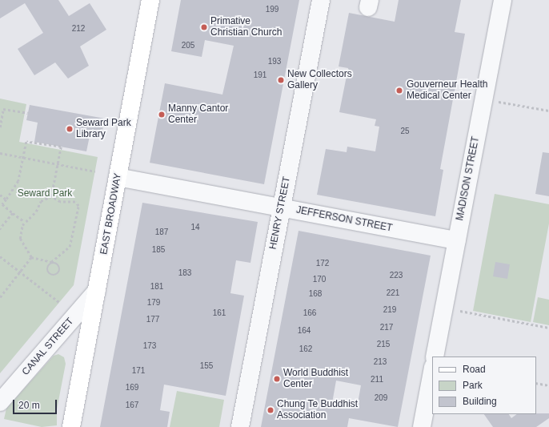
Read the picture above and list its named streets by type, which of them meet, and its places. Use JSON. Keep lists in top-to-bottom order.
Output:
{
  "streets": {
    "main road": ["EAST BROADWAY"],
    "street": [
      "MADISON STREET",
      "HENRY STREET",
      "JEFFERSON STREET",
      "CANAL STREET"
    ]
  },
  "crossings": [
    ["MADISON STREET", "JEFFERSON STREET"],
    ["HENRY STREET", "JEFFERSON STREET"],
    ["EAST BROADWAY", "JEFFERSON STREET"],
    ["EAST BROADWAY", "CANAL STREET"]
  ],
  "parks": ["Seward Park"],
  "places": [
    "Primative Christian Church",
    "New Collectors Gallery",
    "Gouverneur Health Medical Center",
    "Manny Cantor Center",
    "Seward Park Library",
    "World Buddhist Center",
    "Chung Te Buddhist Association"
  ],
  "house_numbers": [
    "199",
    "212",
    "205",
    "193",
    "191",
    "25",
    "14",
    "187",
    "185",
    "172",
    "183",
    "223",
    "170",
    "181",
    "221",
    "168",
    "179",
    "219",
    "161",
    "166",
    "177",
    "217",
    "164",
    "215",
    "173",
    "162",
    "213",
    "155",
    "171",
    "211",
    "169",
    "209",
    "167"
  ],
  "legend": ["Road", "Park", "Building"],
  "scale_bar": "20 m"
}
